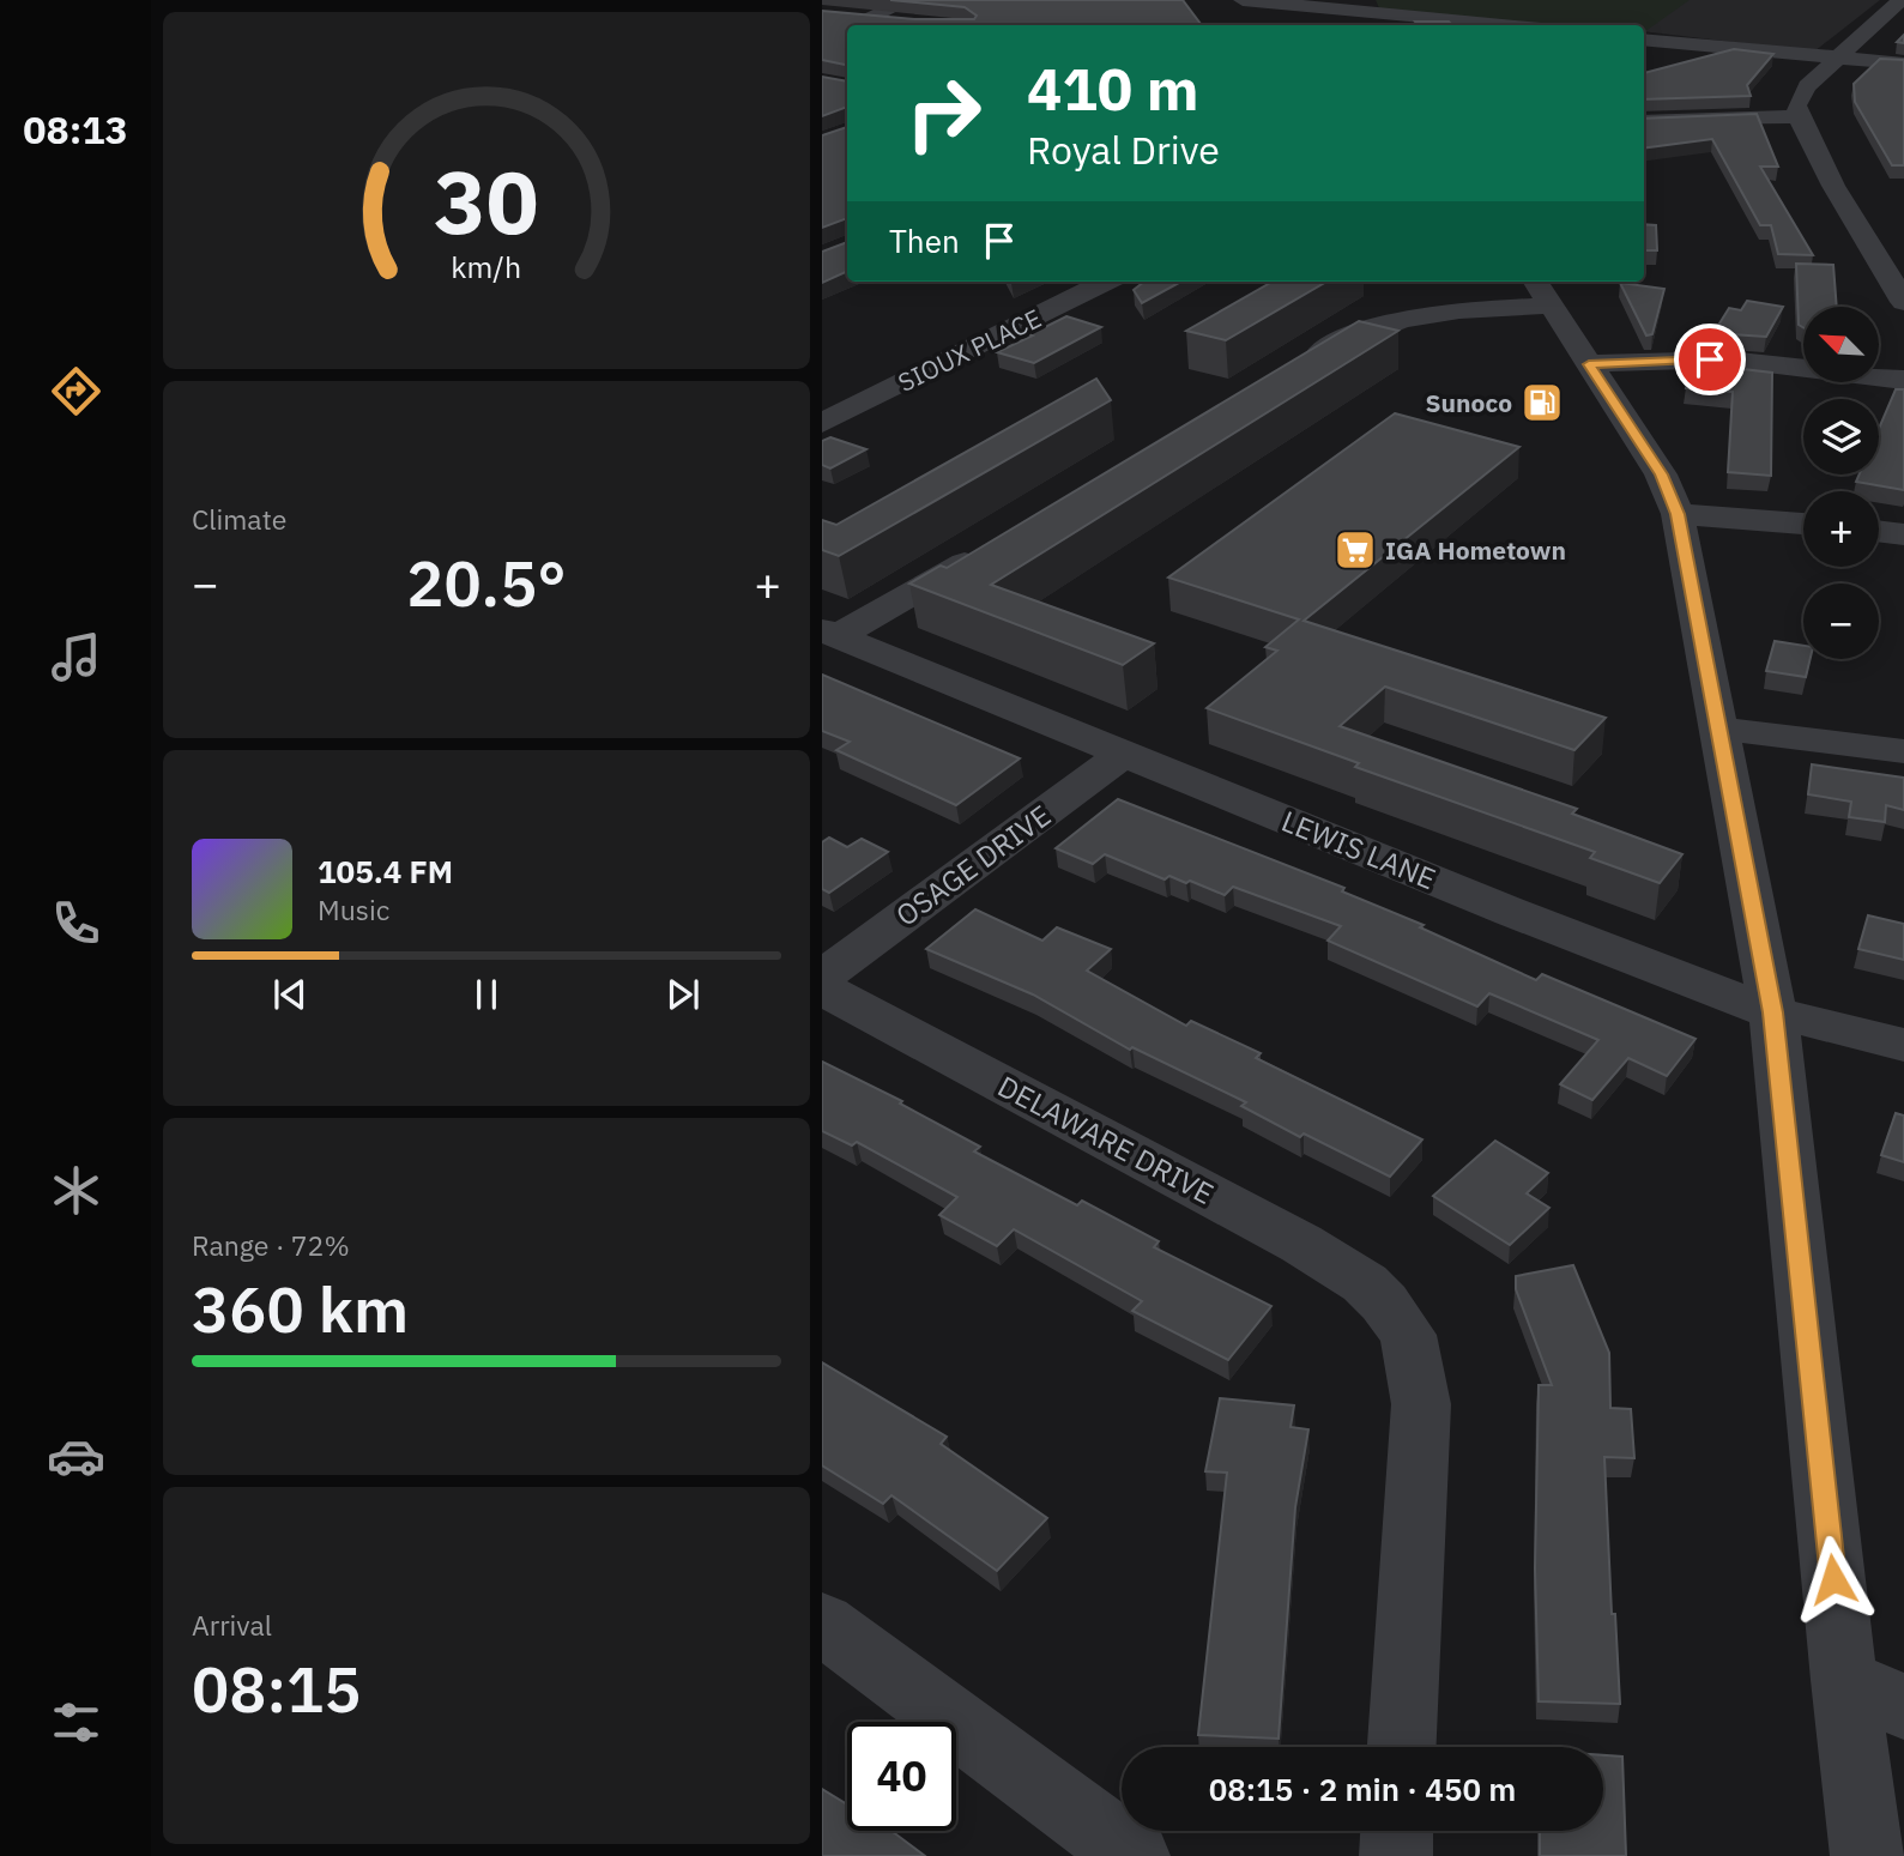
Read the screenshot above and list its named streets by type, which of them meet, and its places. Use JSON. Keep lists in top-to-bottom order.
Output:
{
  "streets": {
    "street": [
      "SIOUX PLACE",
      "LEWIS LANE",
      "OSAGE DRIVE",
      "DELAWARE DRIVE"
    ]
  },
  "crossings": [
    ["LEWIS LANE", "OSAGE DRIVE"]
  ],
  "places": {
    "fuel station": ["Sunoco"],
    "supermarket": ["IGA Hometown"]
  },
  "north": "top left",
  "page": {
    "tabs": "08:13",
    "turn": ["410 m", "Royal Drive"],
    "then": "Then",
    "map_buttons": ["+", "−"],
    "tile": [
      "Climate",
      ["Range · 72%", "360 km"],
      ["Arrival", "08:15"]
    ],
    "heat": ["−", "20.5°", "+"],
    "song": ["105.4 FM", "Music"],
    "limit": "40",
    "trip": "08:15 · 2 min · 450 m",
    "gauge": ["30", "km/h"]
  }
}
